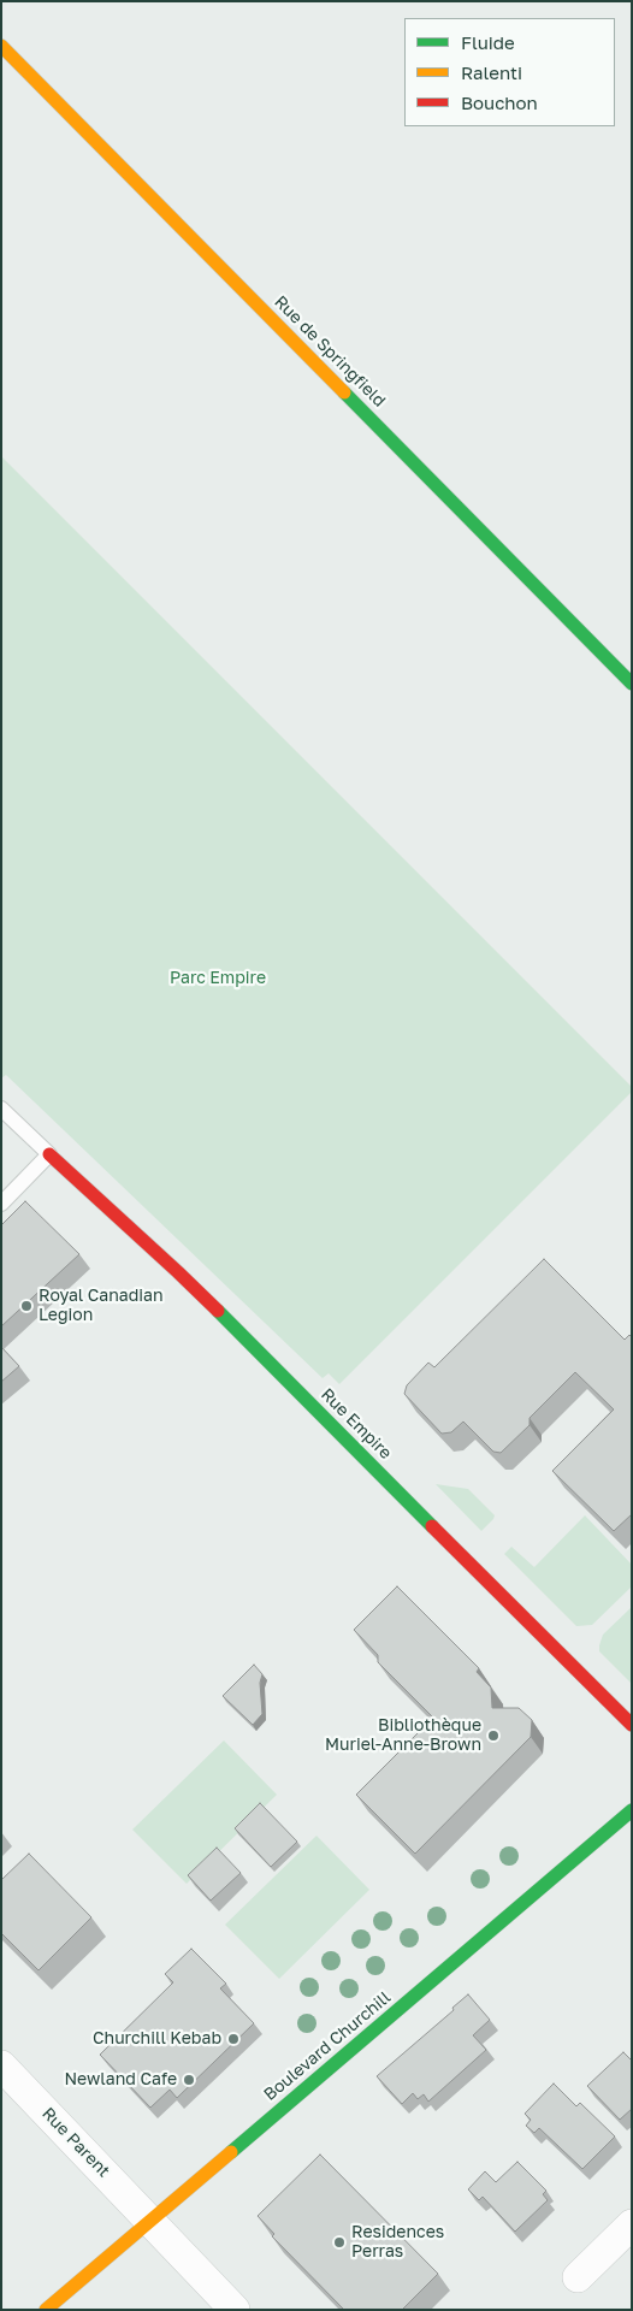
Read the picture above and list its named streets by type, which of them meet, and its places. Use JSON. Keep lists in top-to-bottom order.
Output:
{
  "streets": {
    "street": [
      "Rue de Springfield",
      "Rue Empire",
      "Boulevard Churchill",
      "Rue Parent"
    ]
  },
  "crossings": [
    ["Boulevard Churchill", "Rue Parent"]
  ],
  "parks": ["Parc Empire"],
  "places": [
    "Royal Canadian Legion",
    "Bibliothèque Muriel-Anne-Brown",
    "Churchill Kebab",
    "Newland Cafe",
    "Residences Perras"
  ],
  "legend": ["Fluide", "Ralenti", "Bouchon"]
}
